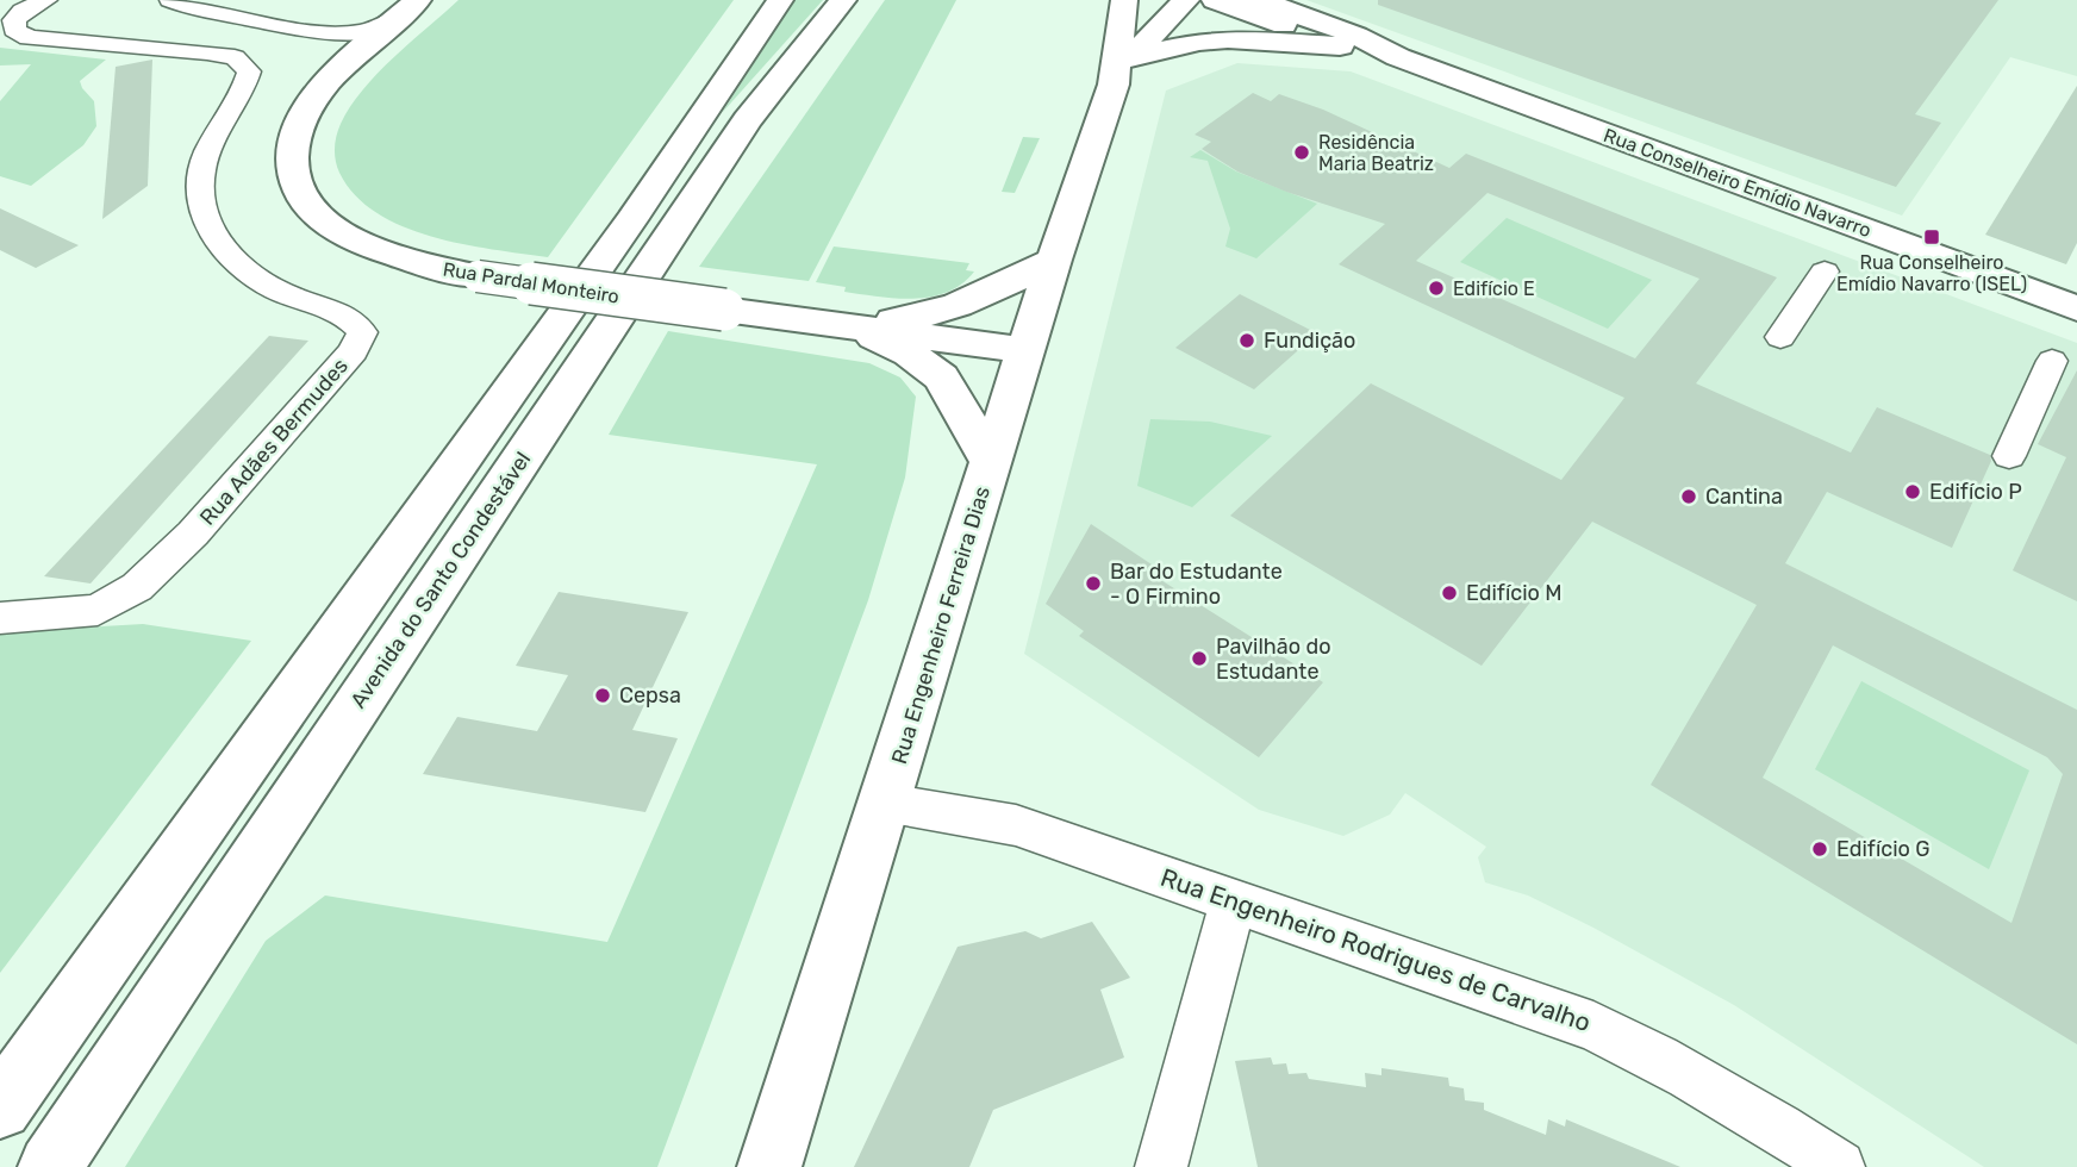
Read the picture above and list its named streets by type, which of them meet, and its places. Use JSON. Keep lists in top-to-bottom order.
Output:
{
  "streets": {
    "main road": [
      "Rua Conselheiro Emídio Navarro",
      "Rua Pardal Monteiro",
      "Avenida do Santo Condestável",
      "Rua Engenheiro Ferreira Dias"
    ],
    "street": ["Rua Adães Bermudes", "Rua Engenheiro Rodrigues de Carvalho"]
  },
  "crossings": [
    ["Rua Pardal Monteiro", "Rua Engenheiro Ferreira Dias"],
    ["Rua Engenheiro Ferreira Dias", "Rua Engenheiro Rodrigues de Carvalho"]
  ],
  "places": {
    "other": [
      "Residência Maria Beatriz",
      "Edifício E",
      "Fundição",
      "Edifício P",
      "Cantina",
      "Bar do Estudante - O Firmino",
      "Edifício M",
      "Pavilhão do Estudante",
      "Cepsa",
      "Edifício G"
    ],
    "transit": ["Rua Conselheiro Emídio Navarro (ISEL)"]
  }
}
